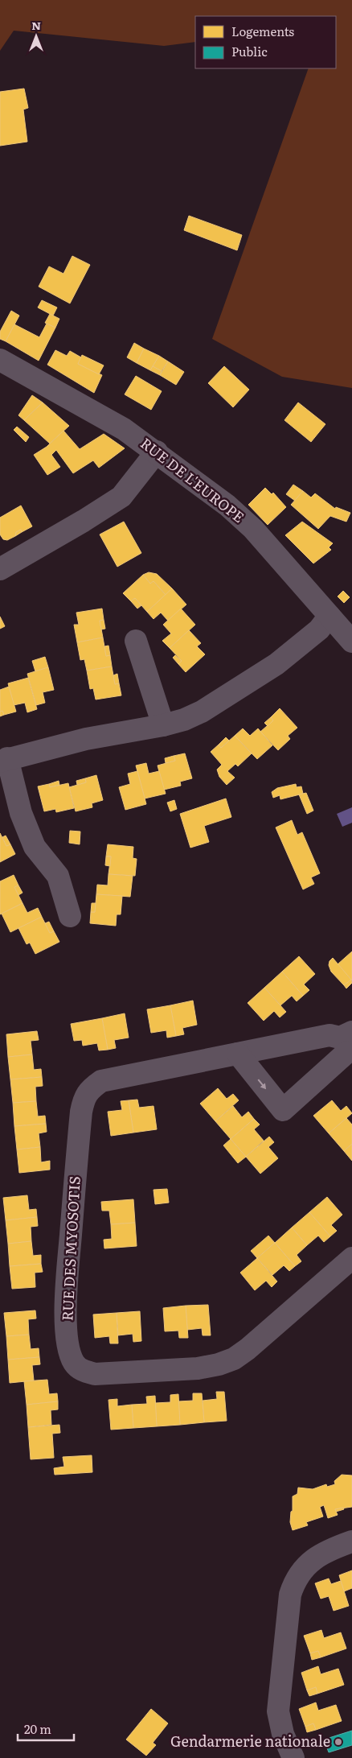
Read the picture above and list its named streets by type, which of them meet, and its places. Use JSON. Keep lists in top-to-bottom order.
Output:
{
  "streets": {
    "street": ["RUE DE L'EUROPE", "RUE DES MYOSOTIS"]
  },
  "places": ["Gendarmerie nationale"],
  "legend": ["Logements", "Public"],
  "scale_bar": "20 m",
  "north": "top"
}
